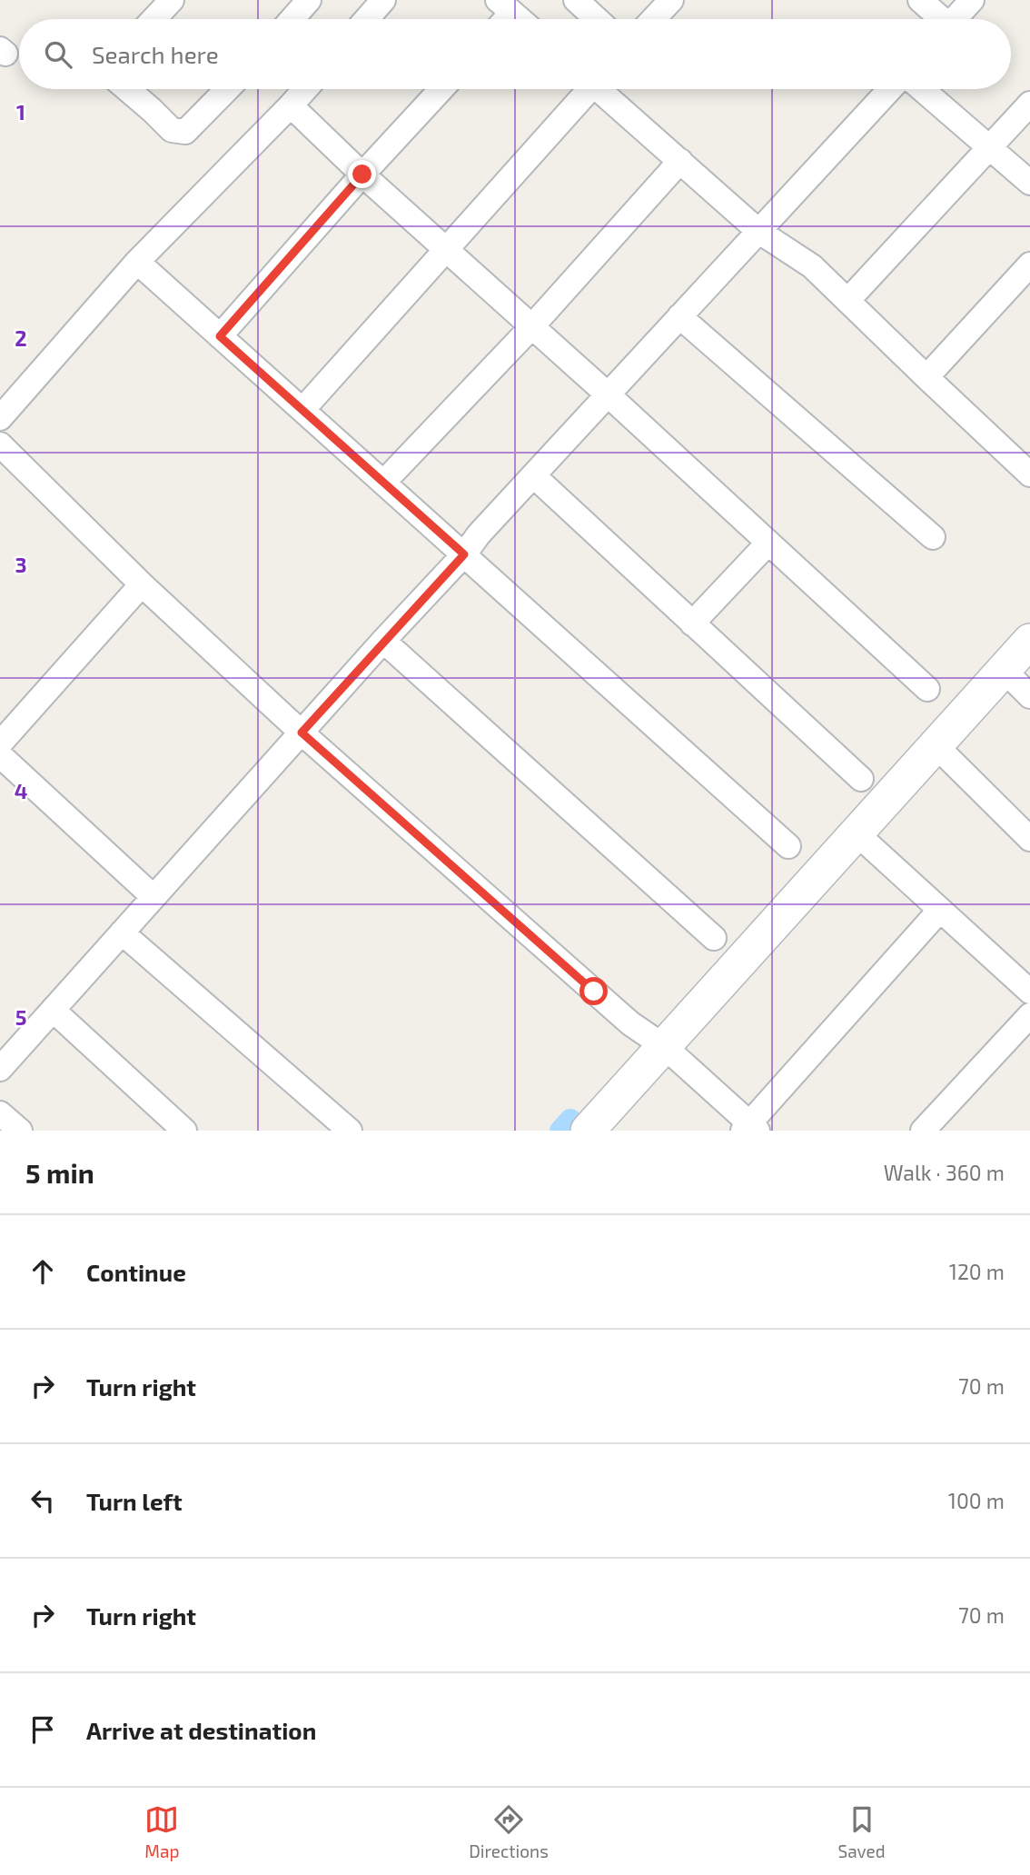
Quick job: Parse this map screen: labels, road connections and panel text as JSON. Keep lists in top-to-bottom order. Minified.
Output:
{"page":{"search":"Search here","heading":["5 min","Walk · 360 m"],"list":[["Continue","120 m"],["Turn right","70 m"],["Turn left","100 m"],["Turn right","70 m"],"Arrive at destination"],"nav":["Map","Directions","Saved"]},"grid":{"rows":["1","2","3","4","5"]}}
